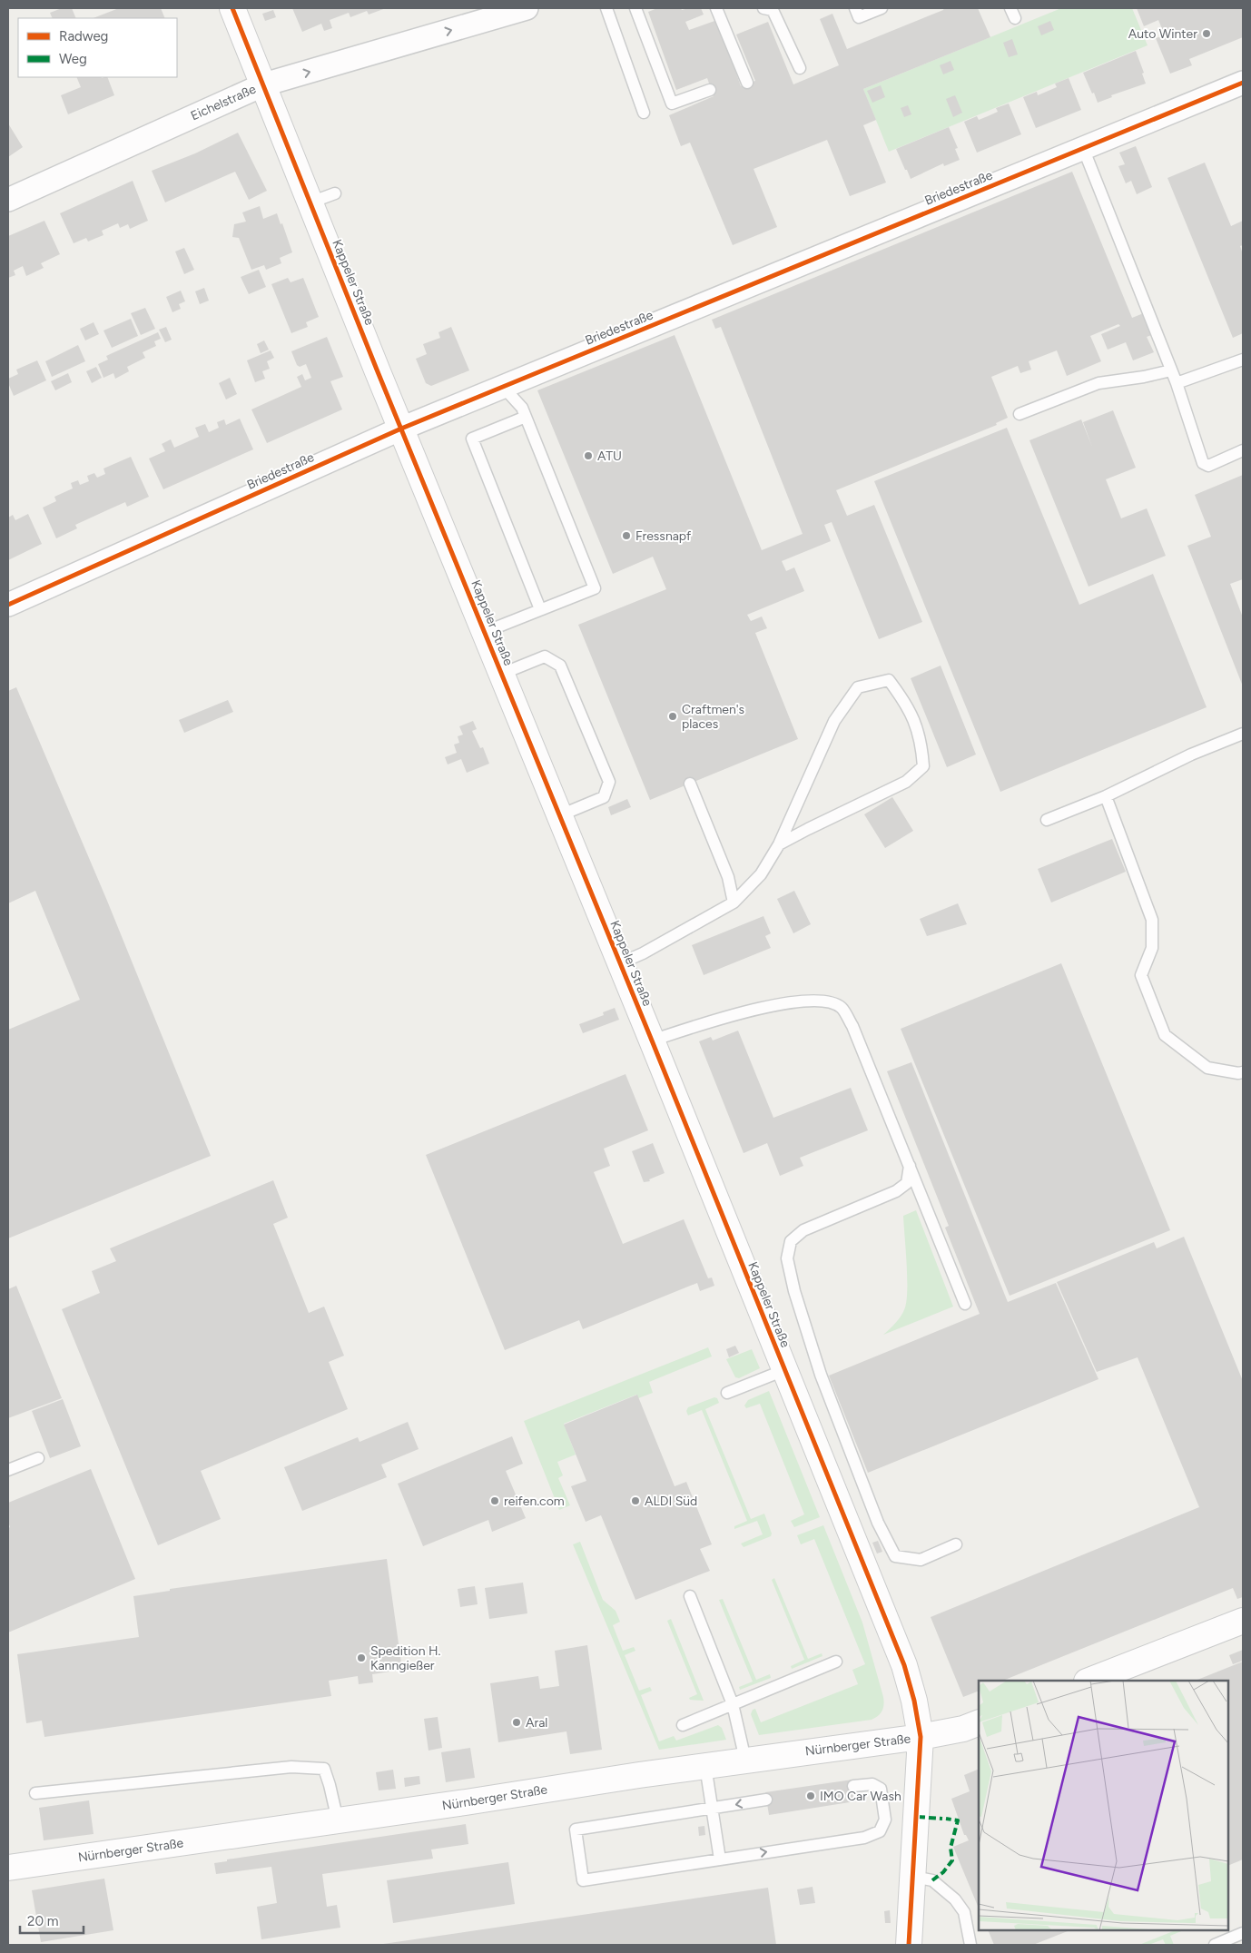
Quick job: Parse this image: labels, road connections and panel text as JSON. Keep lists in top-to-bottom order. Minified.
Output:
{"streets":{"street":["Eichelstraße","Briedestraße","Kappeler Straße","Nürnberger Straße"]},"crossings":[["Eichelstraße","Kappeler Straße"],["Briedestraße","Kappeler Straße"],["Kappeler Straße","Nürnberger Straße"]],"one_way":["Eichelstraße"],"places":["Auto Winter","ATU","Fressnapf","Craftmen's places","reifen.com","ALDI Süd","Spedition H. Kanngießer","Aral","IMO Car Wash"],"legend":["Radweg","Weg"],"scale_bar":"20 m"}
